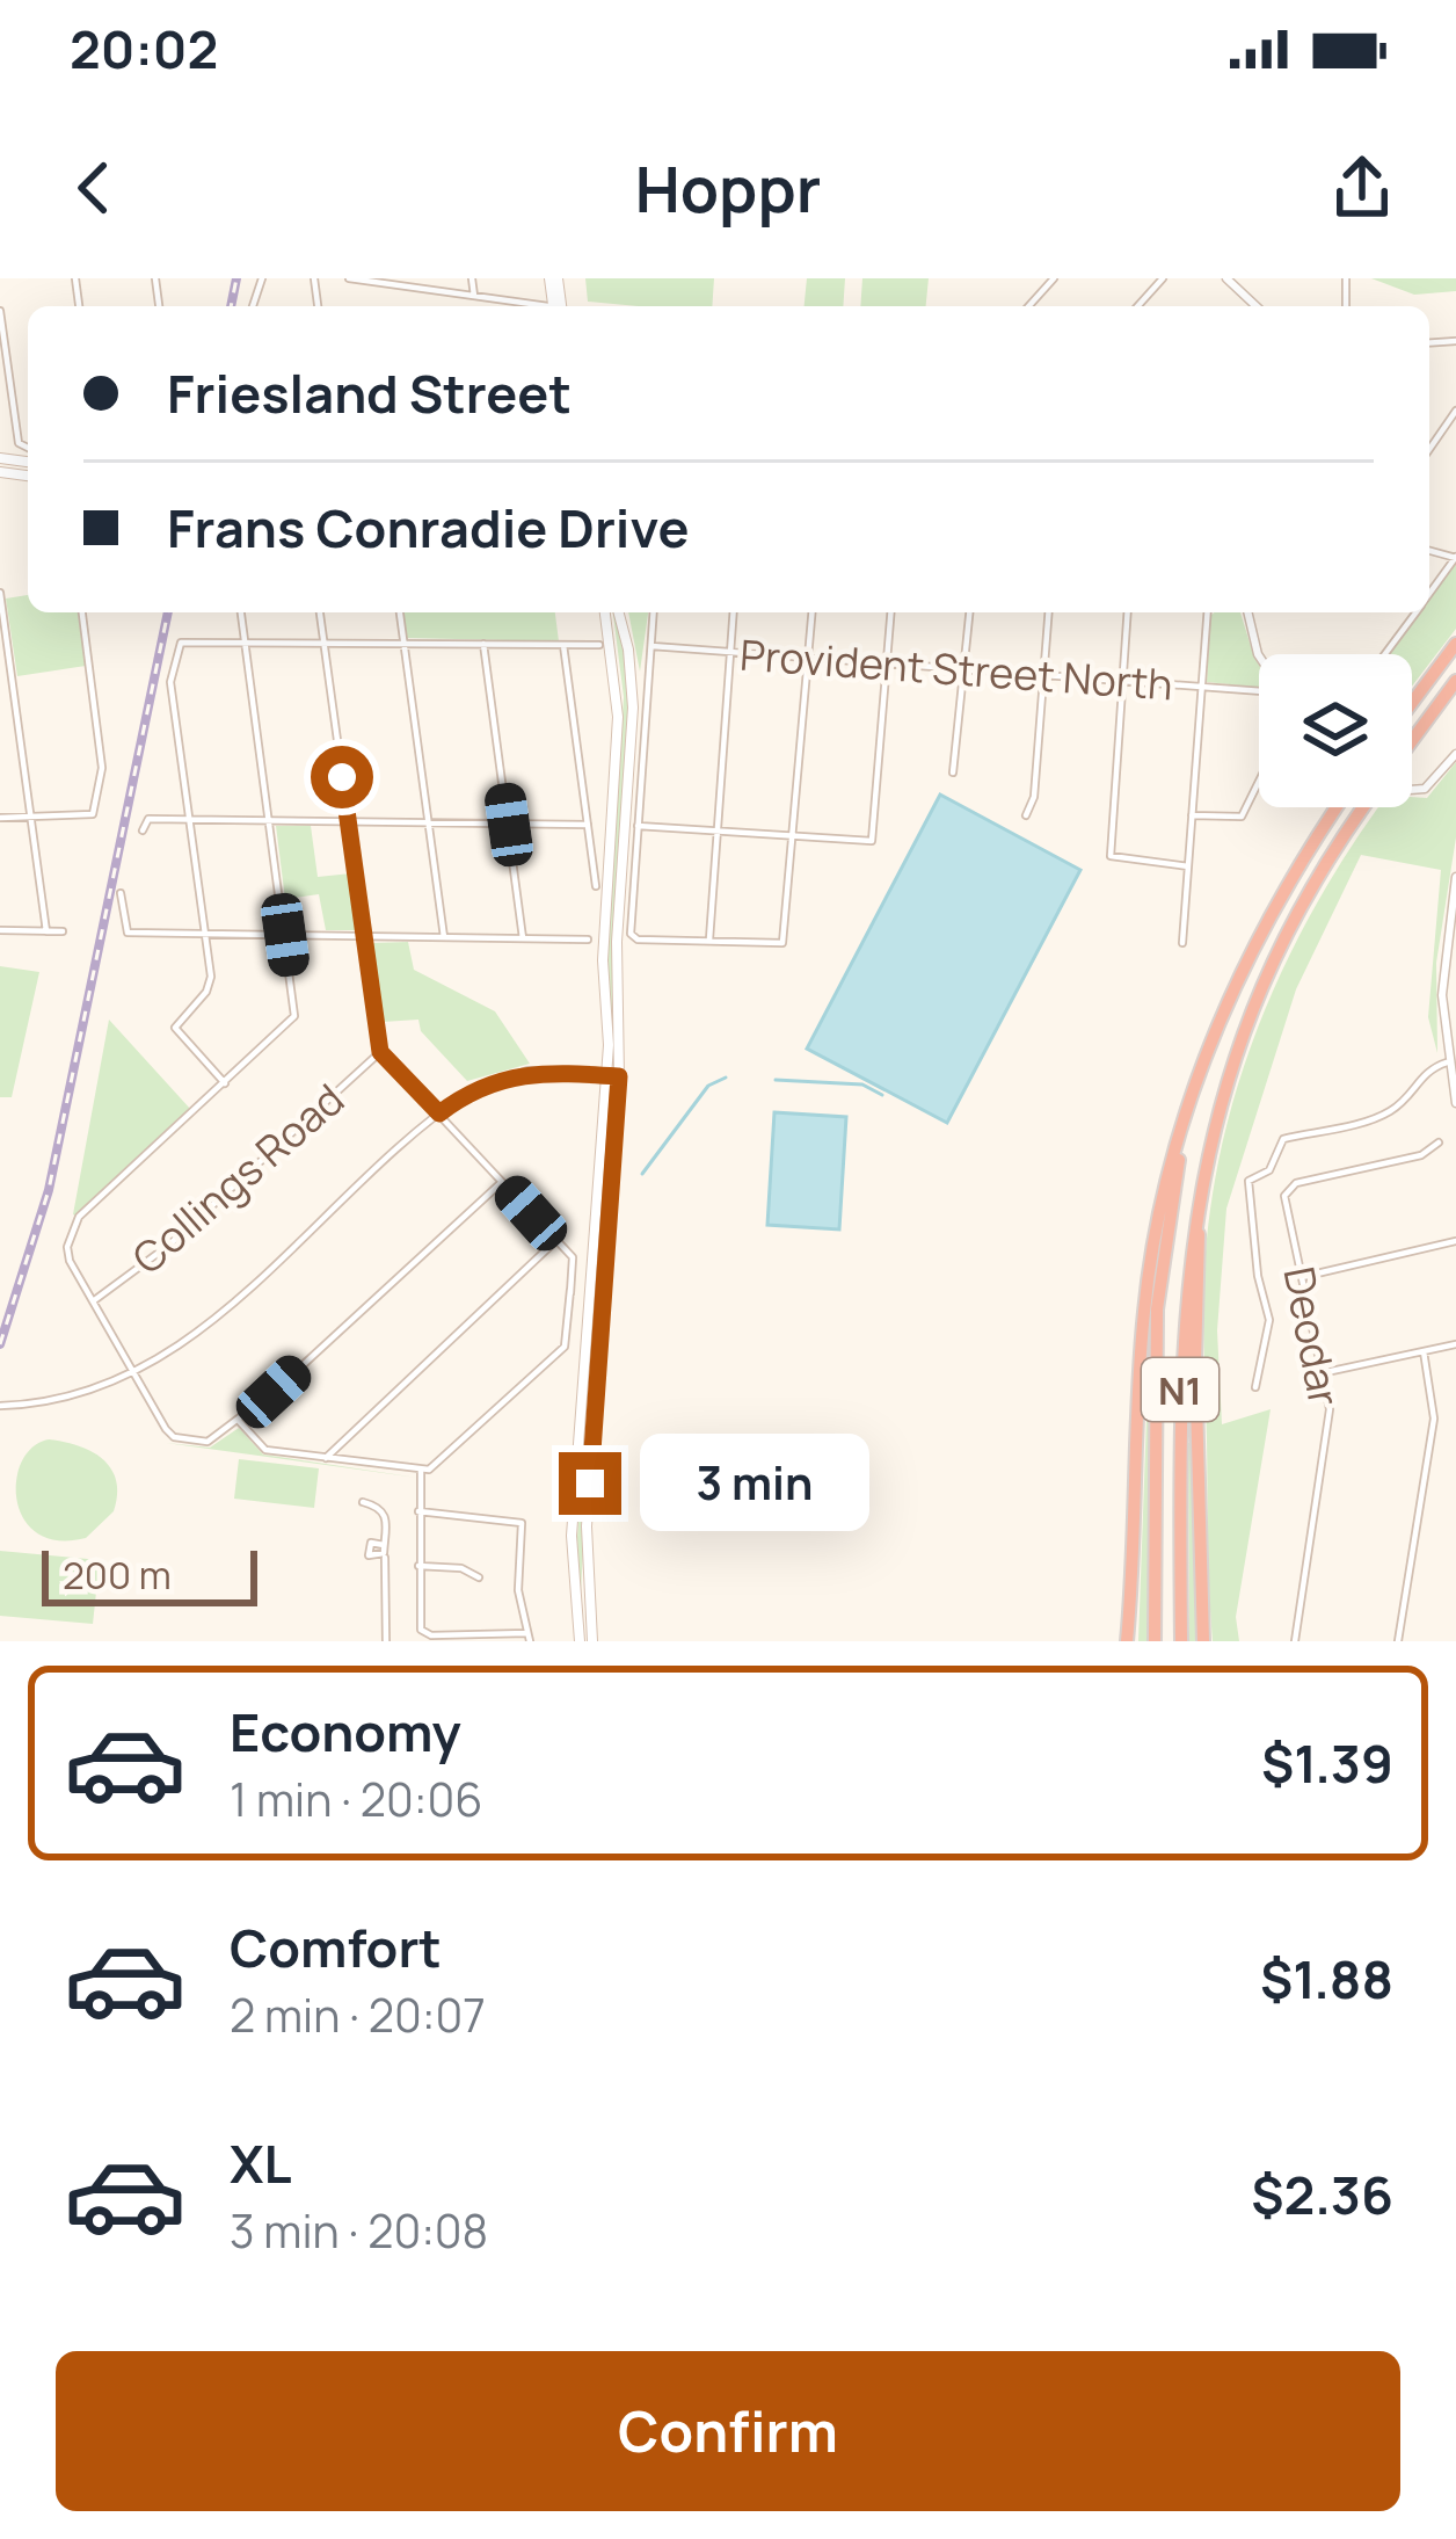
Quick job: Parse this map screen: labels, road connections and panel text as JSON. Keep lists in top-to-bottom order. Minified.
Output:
{"streets":{"highway":["N1"],"street":["Provident Street North","Collings Road","Deodar"]},"scale_bar":"200 m","page":{"status":"20:02","header":"Hoppr","banner":["Friesland Street","Frans Conradie Drive"],"bubble":"3 min","scale":"200 m","list":[{"name":"Economy","note":"1 min · 20:06","value":"$1.39"},{"name":"Comfort","note":"2 min · 20:07","value":"$1.88"},{"name":"XL","note":"3 min · 20:08","value":"$2.36"}],"buttons":"Confirm"}}
